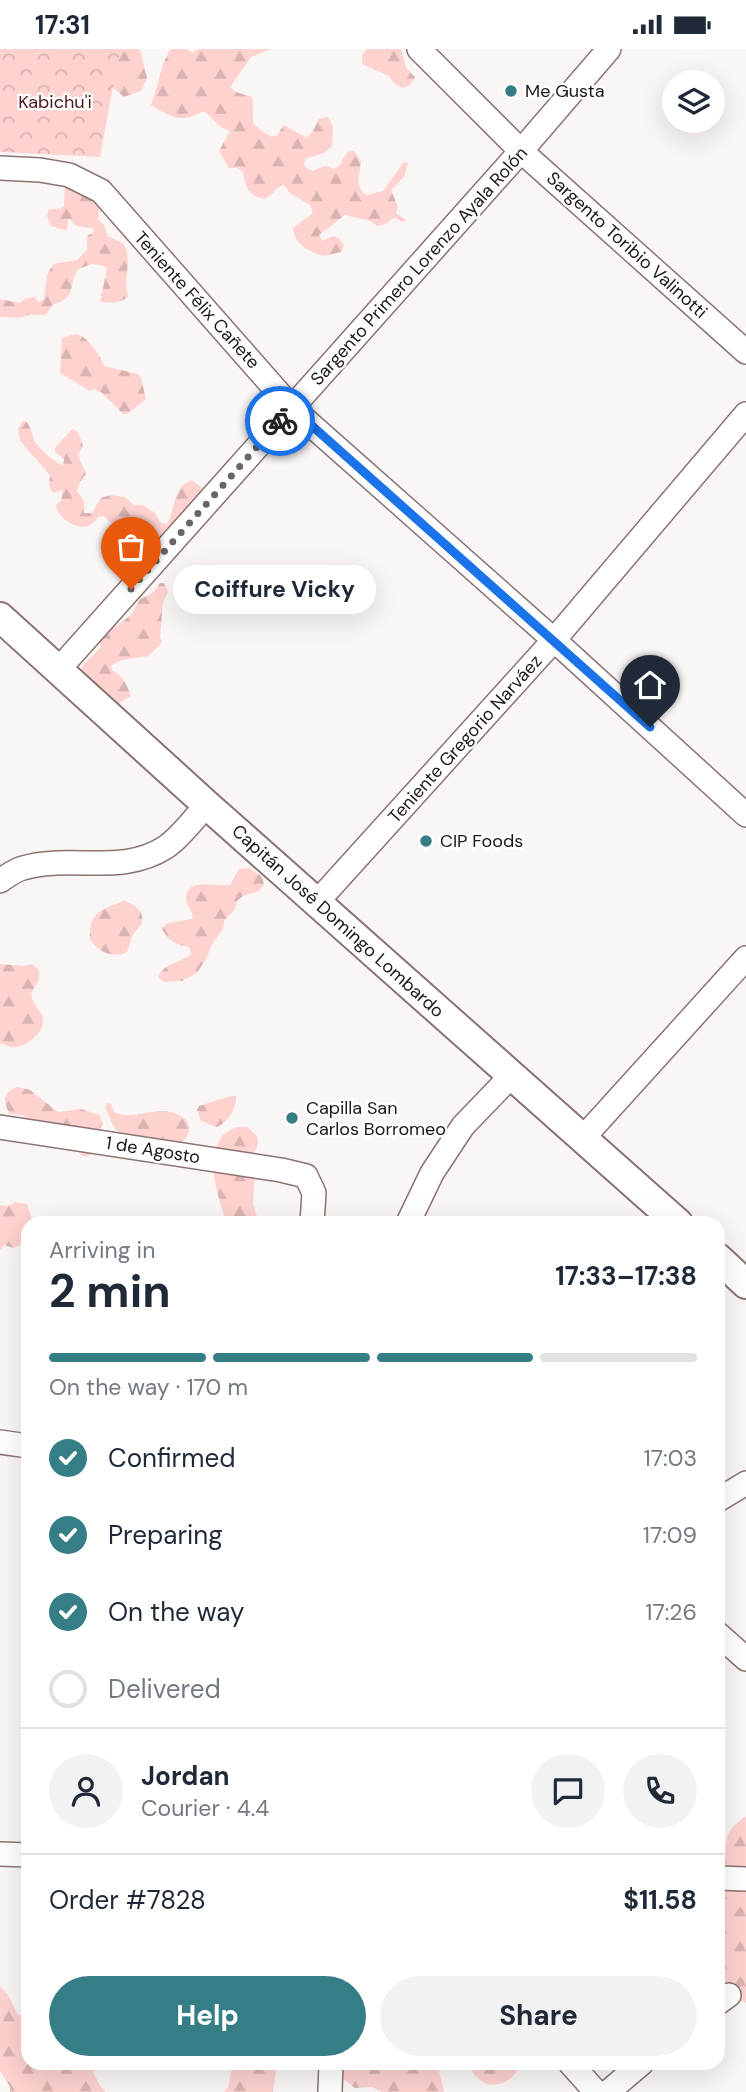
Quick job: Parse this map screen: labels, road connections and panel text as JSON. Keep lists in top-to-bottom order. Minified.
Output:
{"streets":{"street":["Sargento Toribio Valinotti","Sargento Primero Lorenzo Ayala Rolón","Teniente Félix Cañete","Teniente Gregorio Narváez","Capitán José Domingo Lombardo","1 de Agosto"]},"crossings":[["Sargento Toribio Valinotti","Sargento Primero Lorenzo Ayala Rolón"],["Sargento Primero Lorenzo Ayala Rolón","Teniente Félix Cañete"],["Sargento Primero Lorenzo Ayala Rolón","Capitán José Domingo Lombardo"],["Teniente Félix Cañete","Teniente Gregorio Narváez"],["Teniente Gregorio Narváez","Capitán José Domingo Lombardo"]],"parks":["Kabichu'i"],"places":["Me Gusta","Coiffure Vicky","CIP Foods","Capilla San Carlos Borromeo"],"page":{"status":"17:31","bubble":"Coiffure Vicky","heading":["2 min","Arriving in","17:33–17:38"],"panel":["Jordan","Courier · 4.4","Order #7828","$11.58"],"bar":"On the way · 170 m","list":[["Confirmed","17:03"],["Preparing","17:09"],["On the way","17:26"],"Delivered"],"buttons":["Help","Share"]}}
